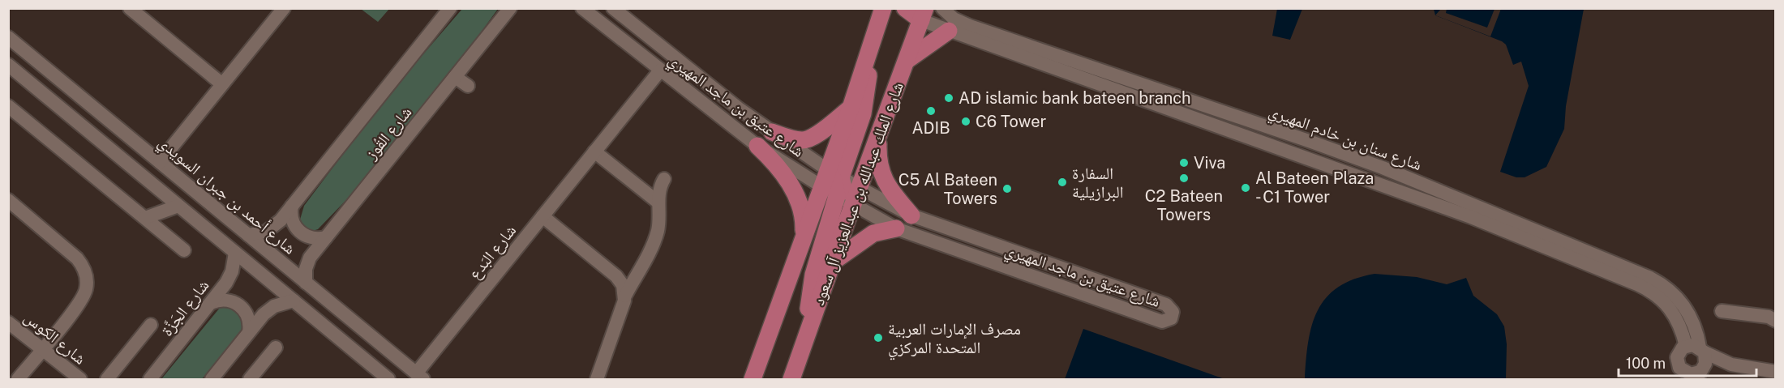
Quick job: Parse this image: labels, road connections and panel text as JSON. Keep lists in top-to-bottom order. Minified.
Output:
{"streets":{"main road":["شارع الملك عبدالله بن عبدالعزيز آل سعود"],"street":["شارع عتيق بن ماجد المهيري","شارع القُوز","شارع سنان بن خادم المهيري","شارع أحمد بن جبران السويدي","شارع البَدع","شارع الجَزَّة","شارع الكوس"]},"crossings":[["شارع عتيق بن ماجد المهيري","شارع الملك عبدالله بن عبدالعزيز آل سعود"],["شارع عتيق بن ماجد المهيري","شارع البَدع"],["شارع القُوز","شارع أحمد بن جبران السويدي"],["شارع سنان بن خادم المهيري","شارع الملك عبدالله بن عبدالعزيز آل سعود"],["شارع أحمد بن جبران السويدي","شارع البَدع"]],"places":["AD islamic bank bateen branch","ADIB","C6 Tower","Viva","C2 Bateen Towers","السفارة البرازيلية","Al Bateen Plaza - C1 Tower","C5 Al Bateen Towers","مصرف الإمارات العربية المتحدة المركزي"],"scale_bar":"100 m"}
